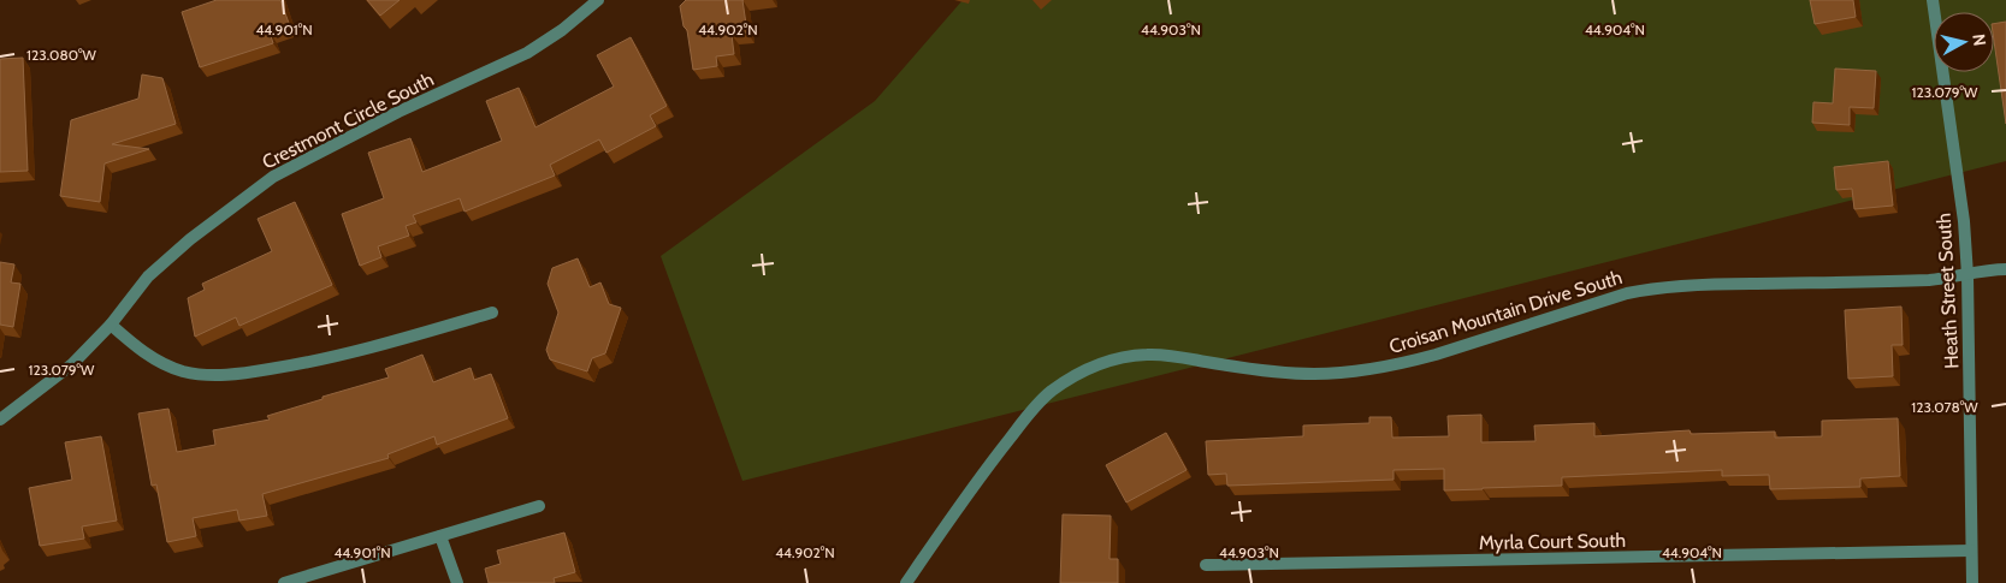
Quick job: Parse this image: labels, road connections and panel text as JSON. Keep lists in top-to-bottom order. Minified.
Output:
{"streets":{"street":["Crestmont Circle South","Heath Street South","Croisan Mountain Drive South","Myrla Court South"]},"crossings":[["Heath Street South","Croisan Mountain Drive South"],["Heath Street South","Myrla Court South"]],"north":"right","coordinates":["44.901°N","44.902°N","44.903°N","44.904°N","123.080°W","123.079°W","123.078°W"]}
